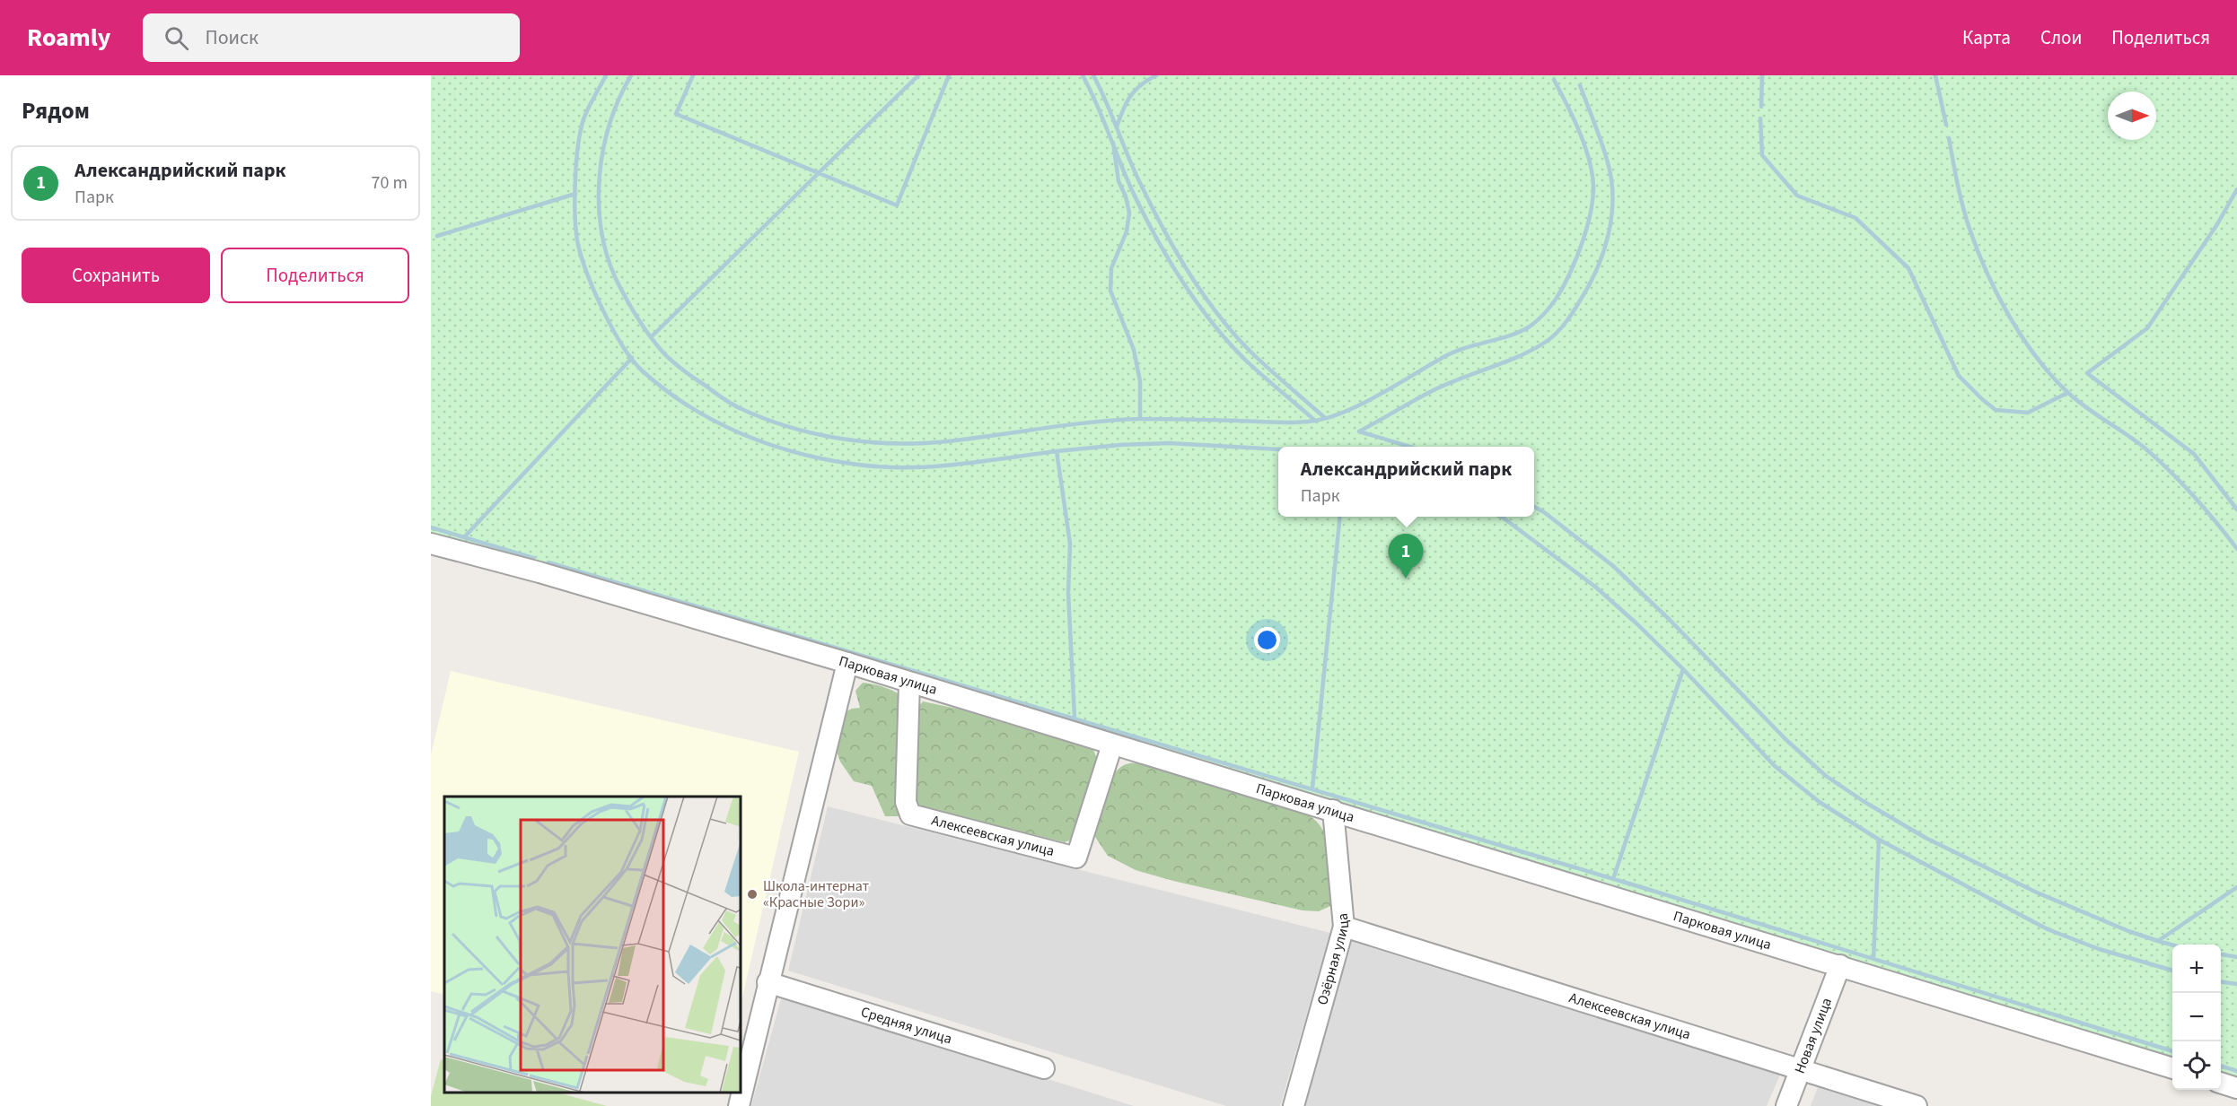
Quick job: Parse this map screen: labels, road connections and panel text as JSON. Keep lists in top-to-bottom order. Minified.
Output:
{"streets":{"street":["Парковая улица","Алексеевская улица","Озёрная улица","Средняя улица","Новая улица"]},"crossings":[["Парковая улица","Алексеевская улица"],["Парковая улица","Озёрная улица"],["Парковая улица","Новая улица"],["Алексеевская улица","Озёрная улица"],["Алексеевская улица","Новая улица"]],"places":["Школа-интернат «Красные Зори»"],"north":"right","page":{"header":"Roamly","search":"Поиск","nav":["Карта","Слои","Поделиться"],"heading":"Рядом","list":[{"mark":"1","name":"Александрийский парк","note":"Парк","value":"70 m"}],"buttons":["Сохранить","Поделиться"],"popup":["Александрийский парк","Парк"],"pins":"1","map_buttons":["+","−"]}}
